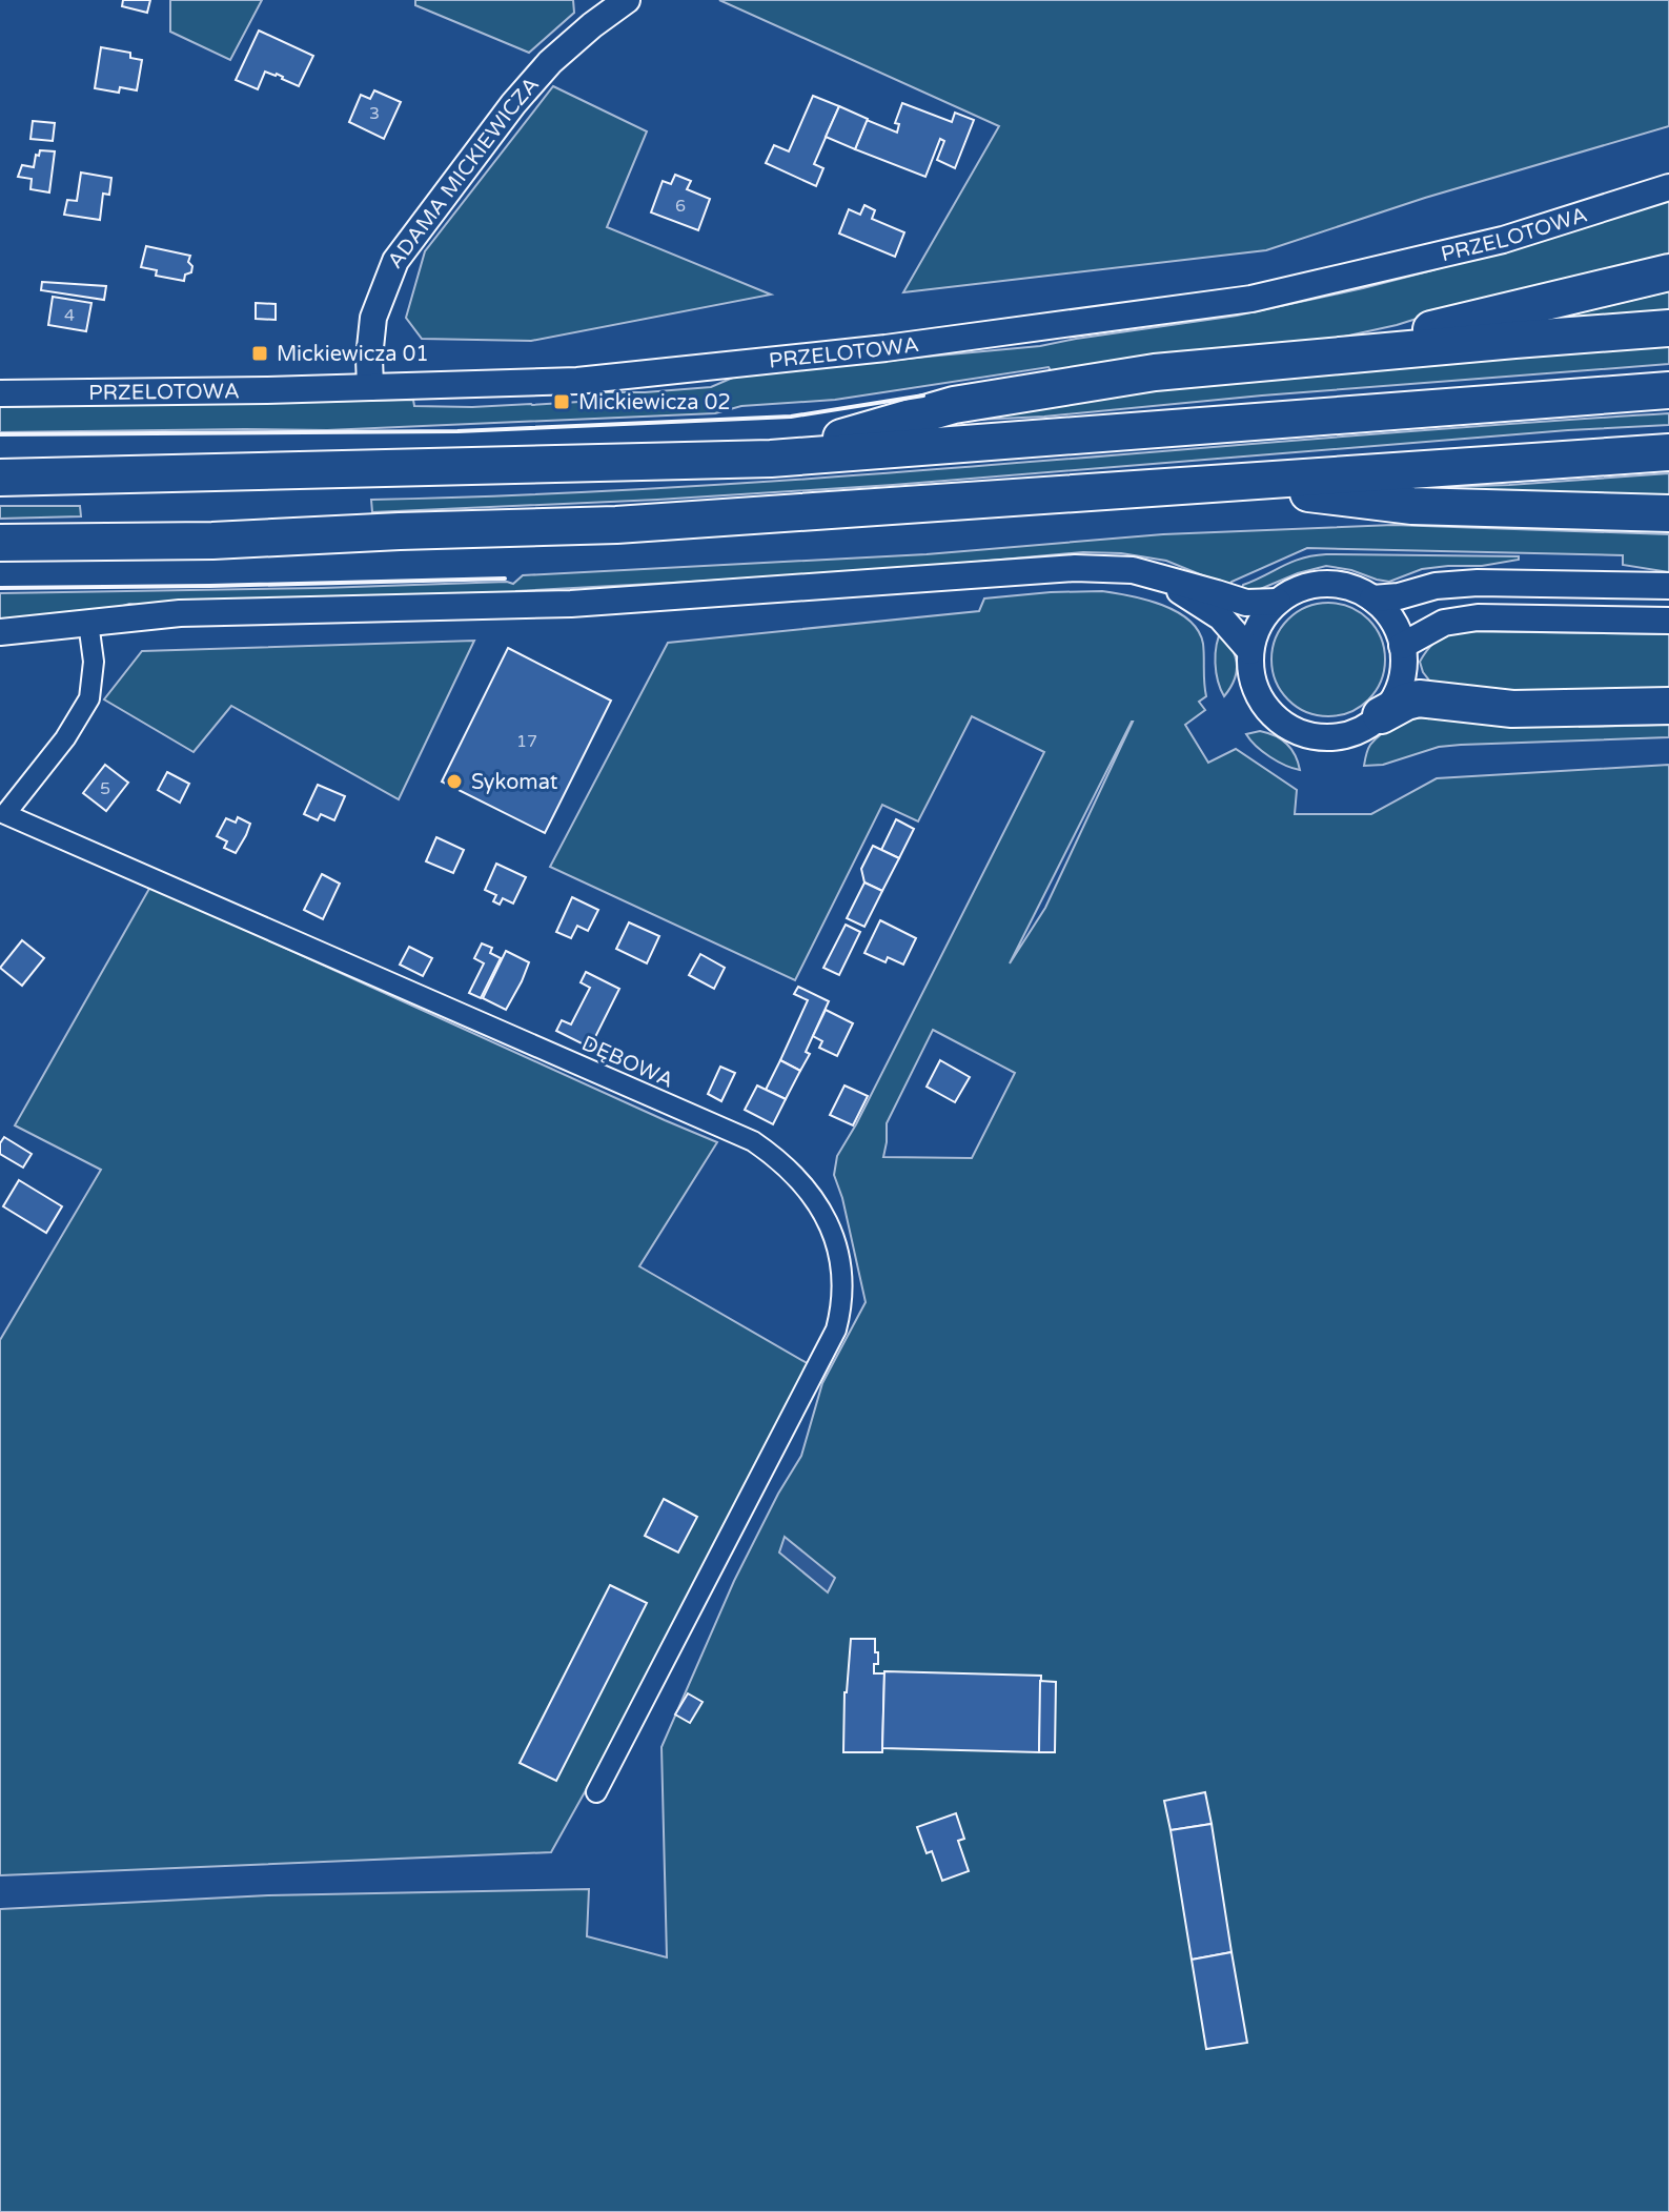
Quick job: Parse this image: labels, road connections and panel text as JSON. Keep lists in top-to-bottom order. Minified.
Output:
{"streets":{"street":["ADAMA MICKIEWICZA","PRZELOTOWA","DĘBOWA"]},"crossings":[["ADAMA MICKIEWICZA","PRZELOTOWA"]],"places":{"transit":["Mickiewicza 01","Mickiewicza 02"],"other":["Sykomat"]},"house_numbers":["3","6","4","17","5"]}
